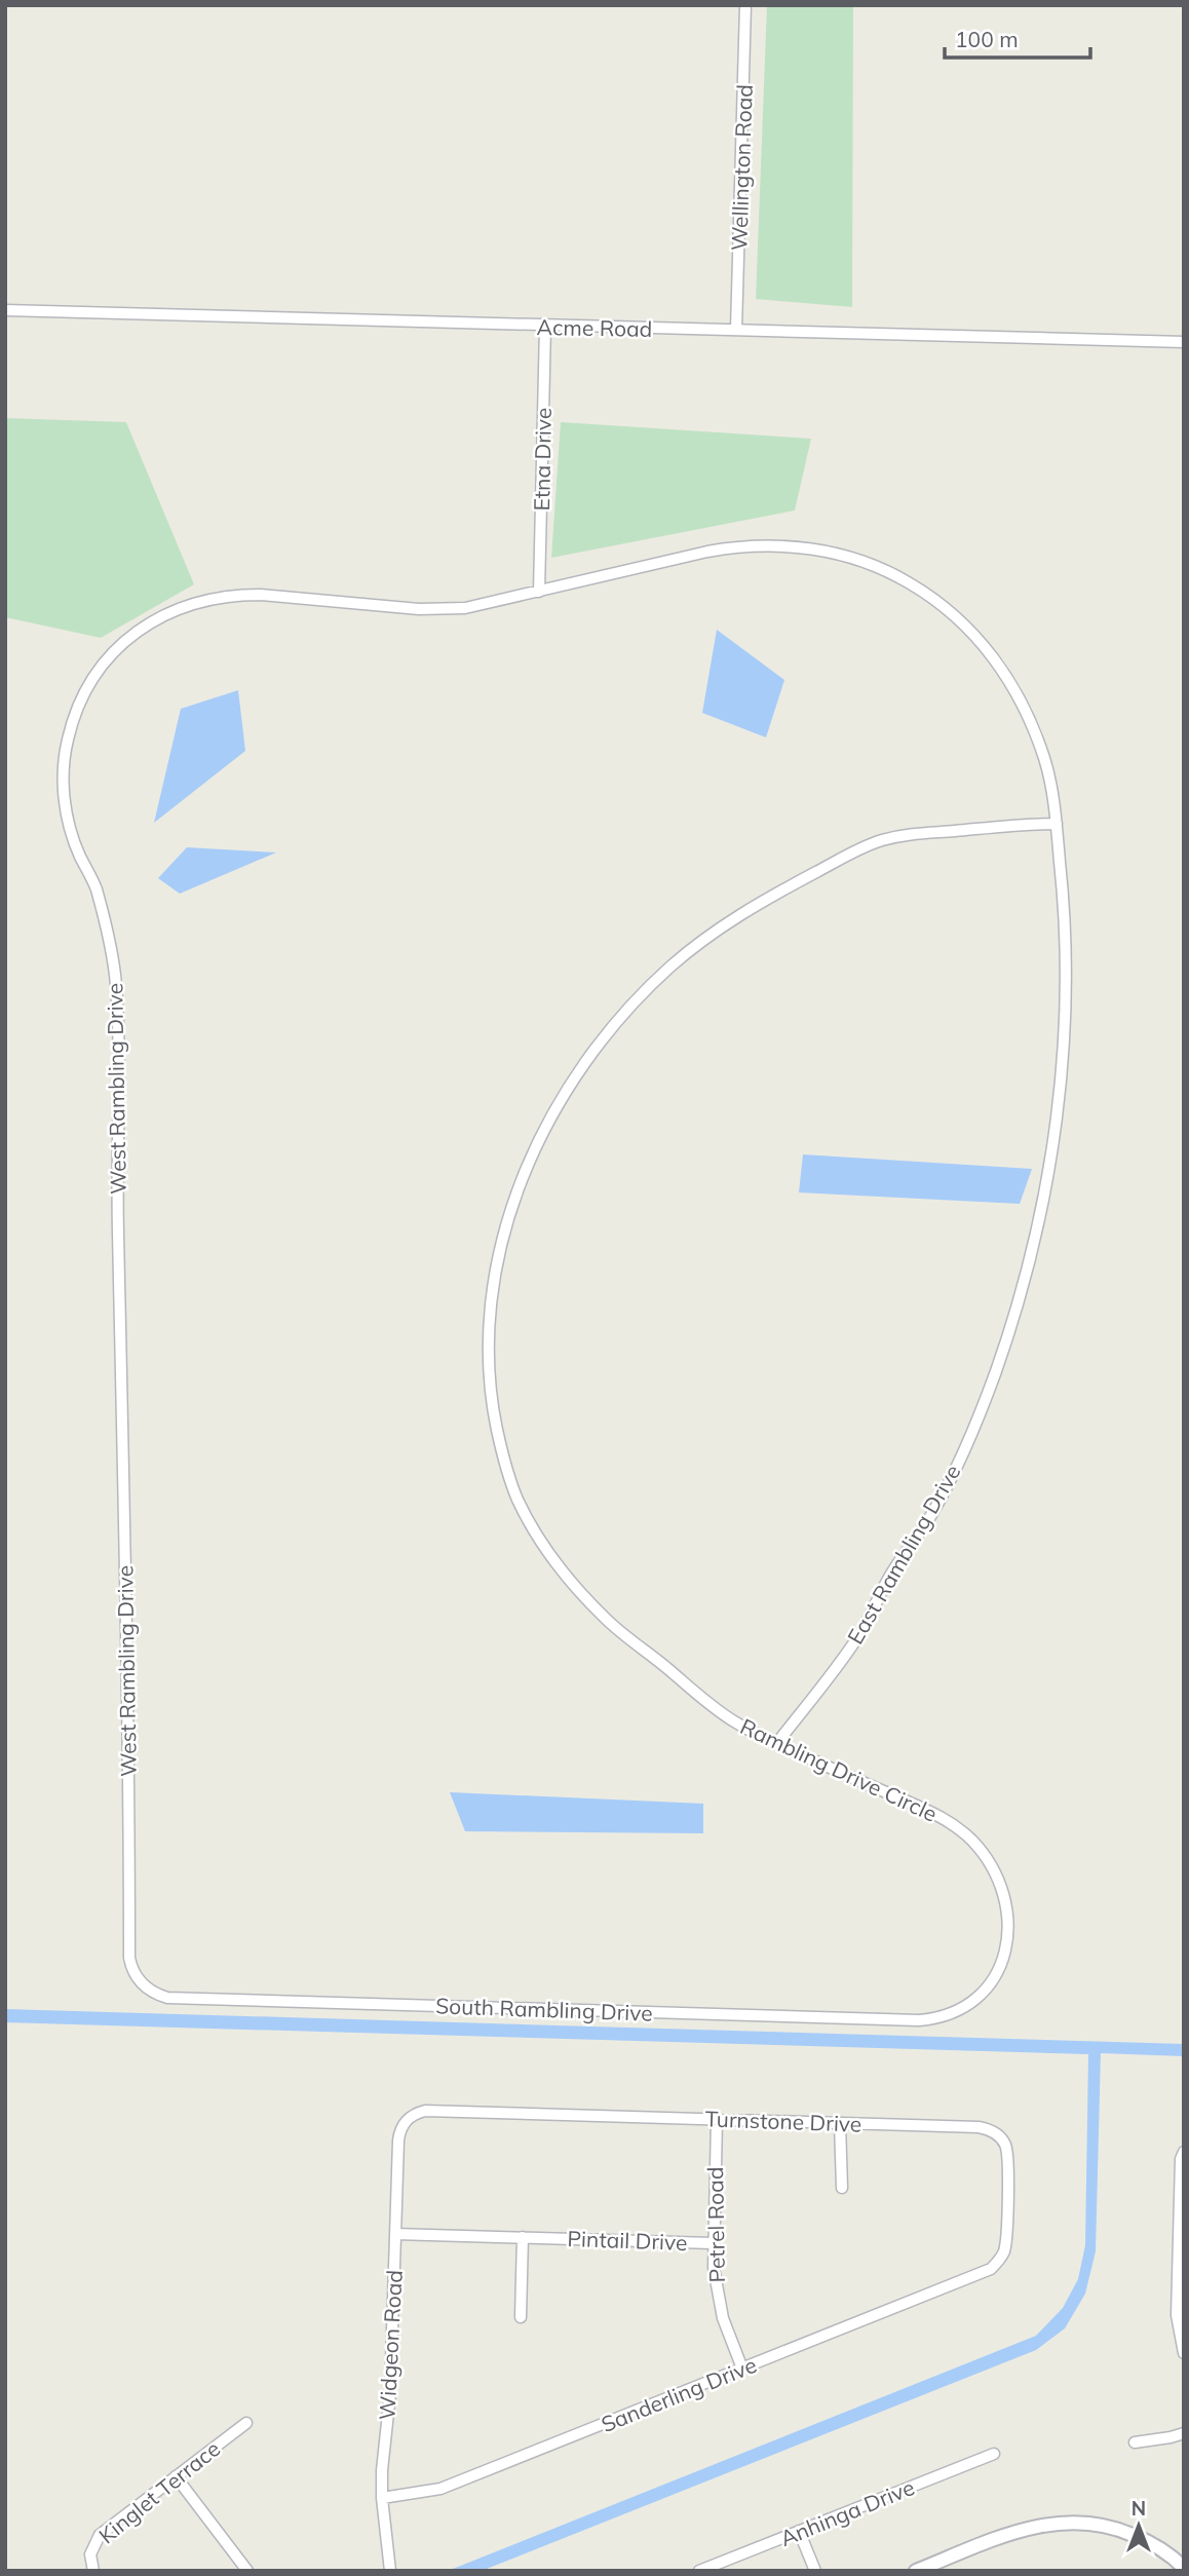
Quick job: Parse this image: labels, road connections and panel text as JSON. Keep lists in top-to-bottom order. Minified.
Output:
{"streets":{"street":["Wellington Road","Acme Road","Etna Drive","West Rambling Drive","East Rambling Drive","Rambling Drive Circle","South Rambling Drive","Turnstone Drive","Petrel Road","Pintail Drive","Widgeon Road","Sanderling Drive","Kinglet Terrace","Anhinga Drive"]},"crossings":[["Wellington Road","Acme Road"],["Acme Road","Etna Drive"],["Etna Drive","West Rambling Drive"],["Etna Drive","East Rambling Drive"],["West Rambling Drive","East Rambling Drive"],["West Rambling Drive","South Rambling Drive"],["East Rambling Drive","Rambling Drive Circle"],["Rambling Drive Circle","South Rambling Drive"],["Turnstone Drive","Petrel Road"],["Turnstone Drive","Widgeon Road"],["Turnstone Drive","Sanderling Drive"],["Petrel Road","Pintail Drive"],["Petrel Road","Sanderling Drive"],["Widgeon Road","Sanderling Drive"]],"scale_bar":"100 m","north":"top"}
